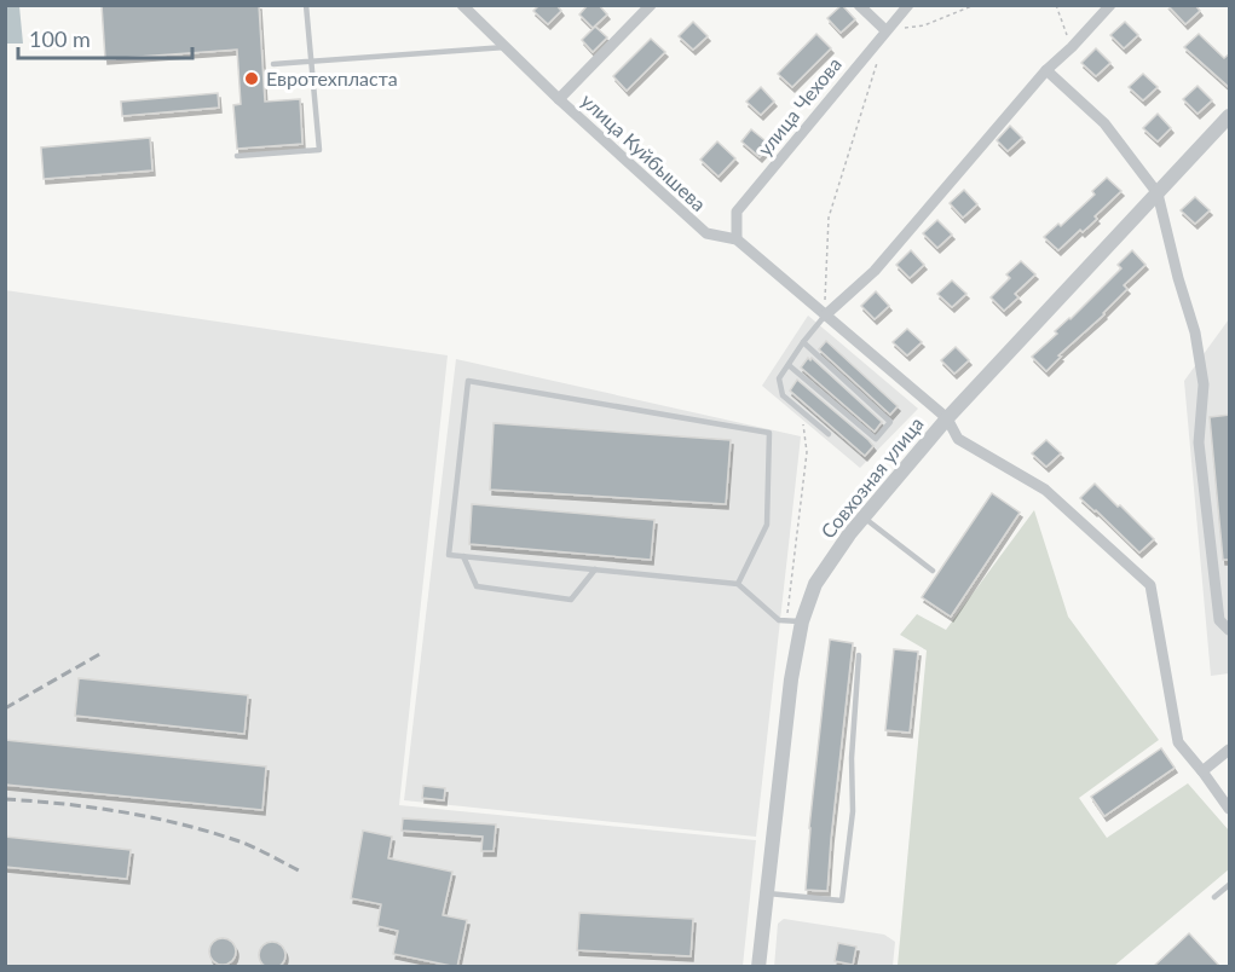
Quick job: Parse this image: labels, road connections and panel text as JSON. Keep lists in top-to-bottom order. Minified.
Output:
{"streets":{"street":["улица Чехова","улица Куйбышева","Совхозная улица"]},"crossings":[["улица Чехова","улица Куйбышева"],["улица Куйбышева","Совхозная улица"]],"places":["Евротехпласта"],"scale_bar":"100 m"}
